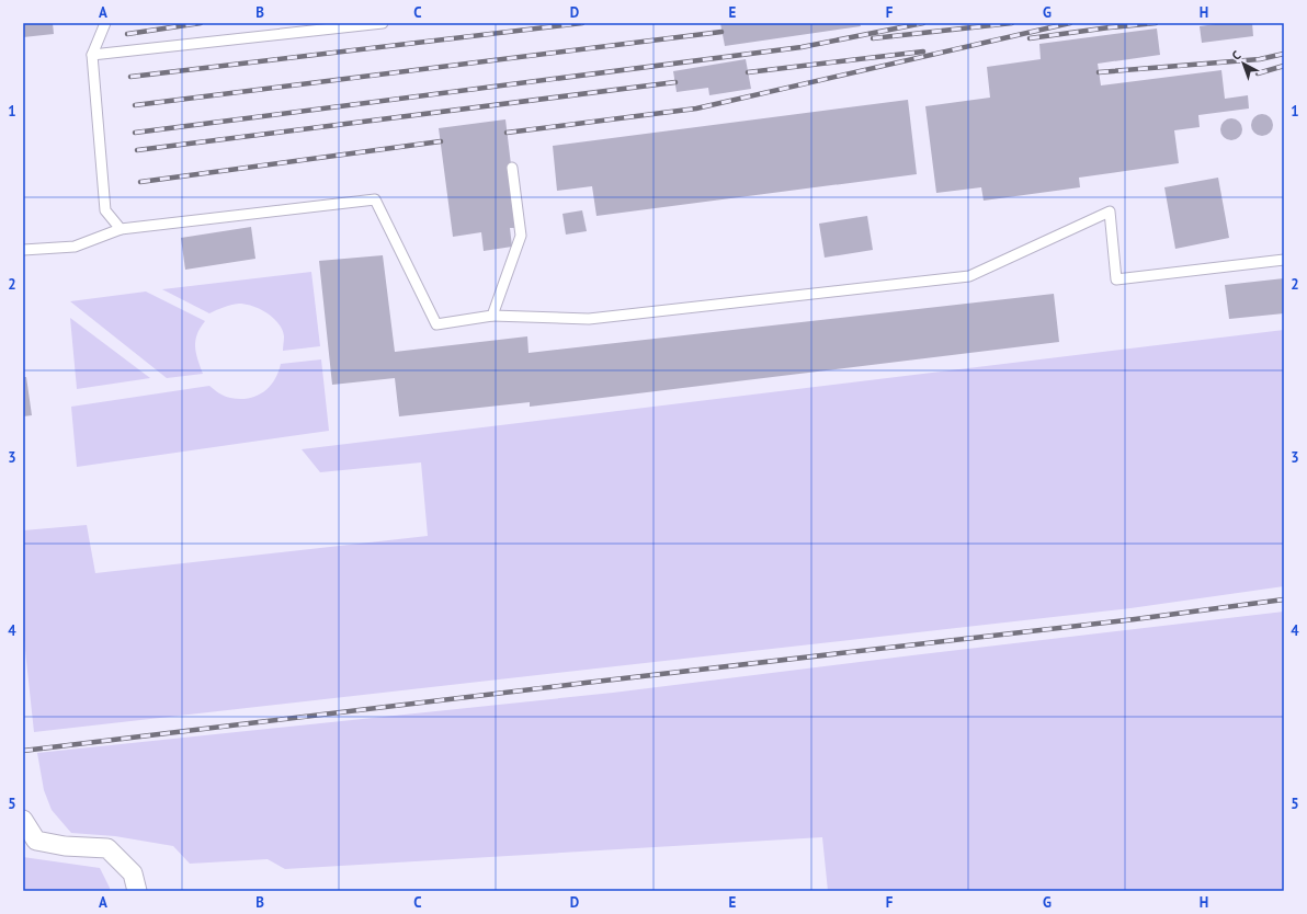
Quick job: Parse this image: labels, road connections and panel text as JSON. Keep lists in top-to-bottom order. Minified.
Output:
{"north":"top left","grid":{"columns":["A","B","C","D","E","F","G","H"],"rows":["1","2","3","4","5"]}}
